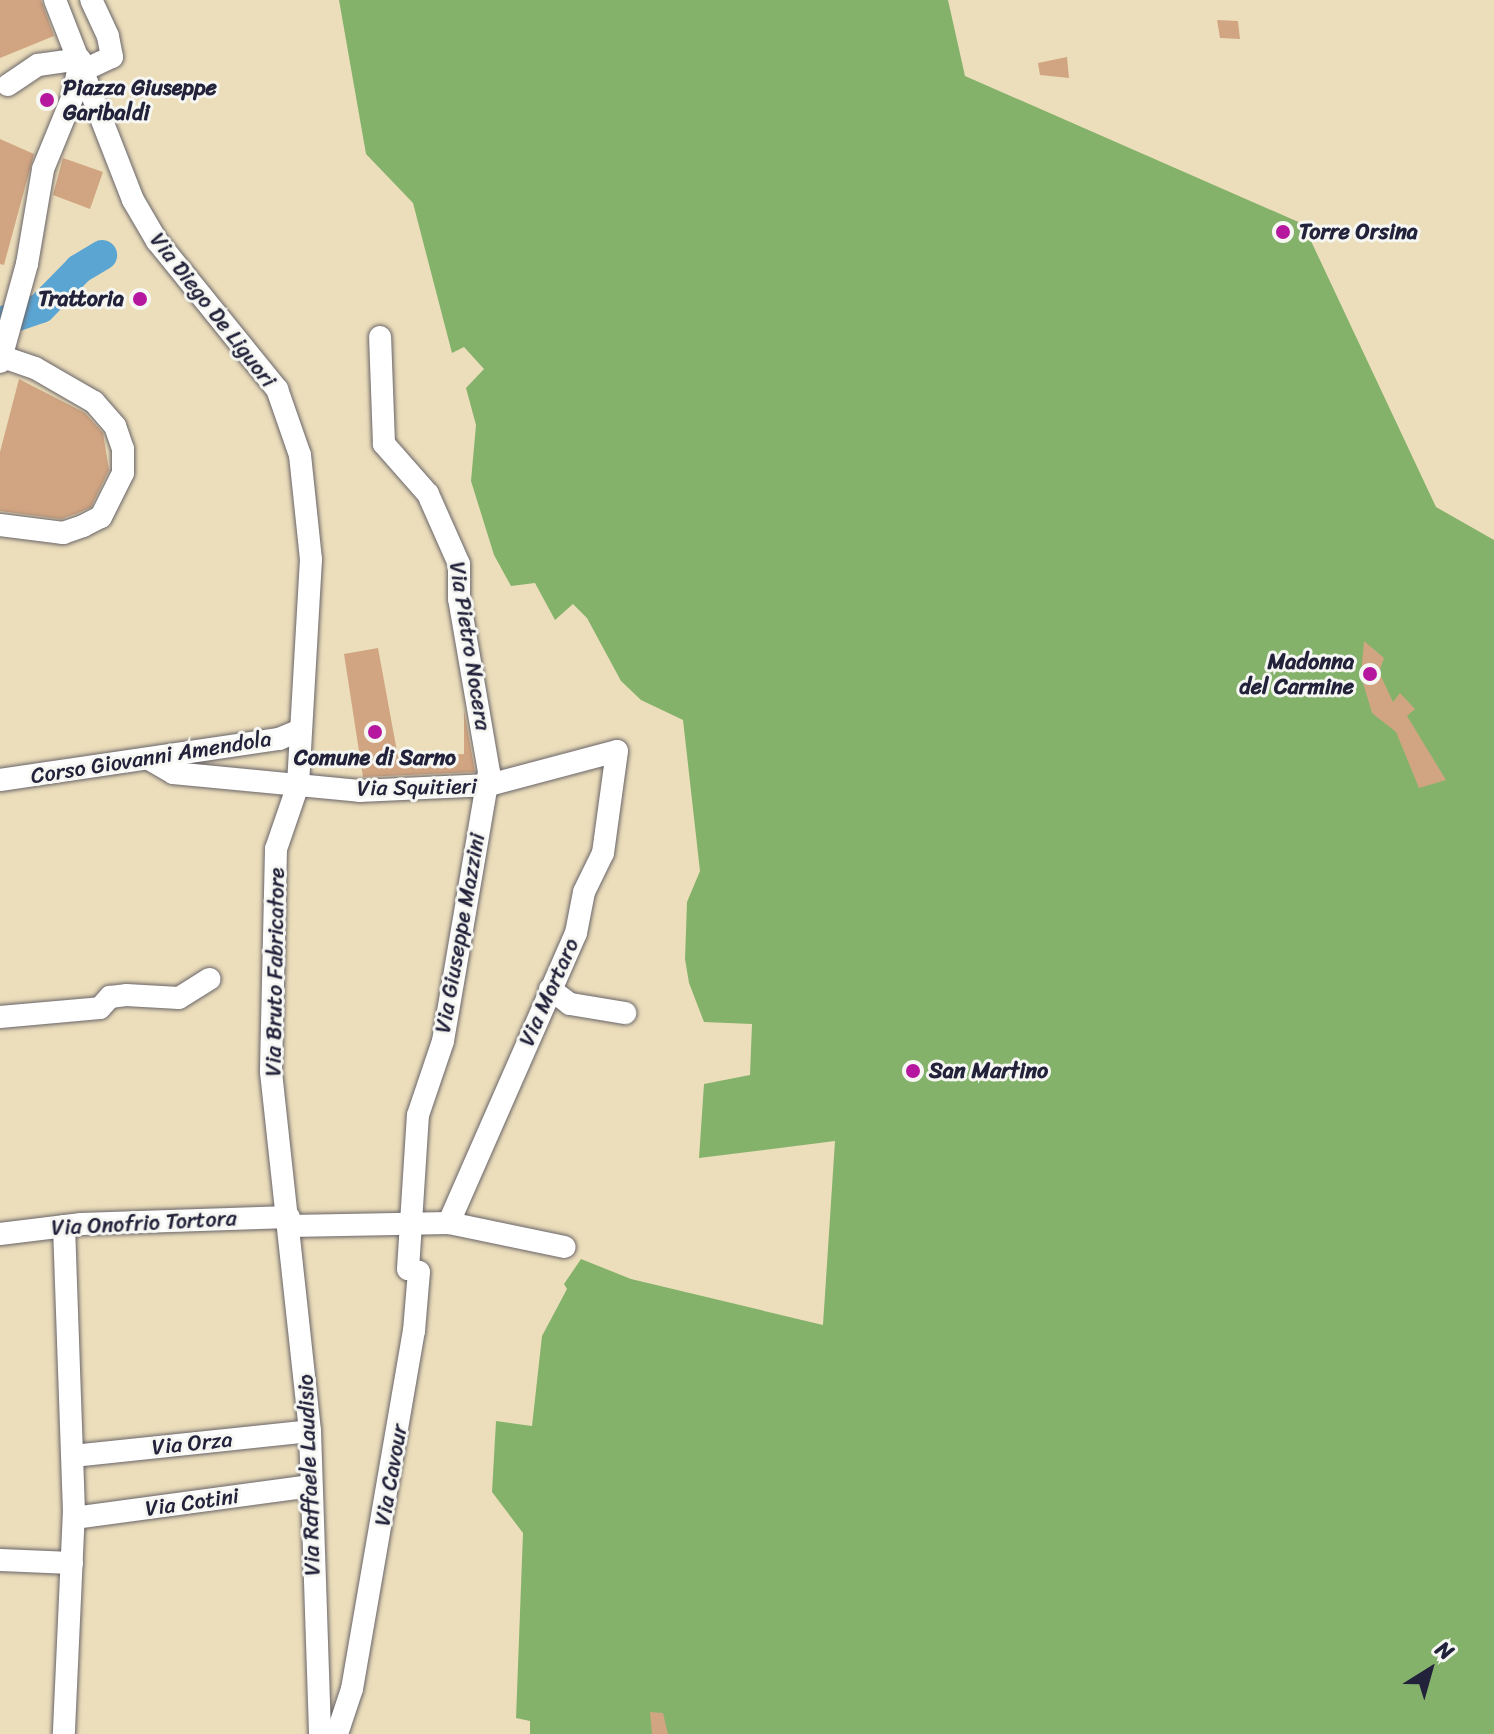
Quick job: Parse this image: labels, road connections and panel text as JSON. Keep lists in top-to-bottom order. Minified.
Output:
{"streets":{"street":["Via Diego De Liguori","Via Pietro Nocera","Corso Giovanni Amendola","Via Squitieri","Via Giuseppe Mazzini","Via Bruto Fabricatore","Via Mortaro","Via Onofrio Tortora","Via Orza","Via Raffaele Laudisio","Via Cavour","Via Cotini"]},"crossings":[["Via Diego De Liguori","Corso Giovanni Amendola"],["Via Diego De Liguori","Via Bruto Fabricatore"],["Via Pietro Nocera","Via Squitieri"],["Via Pietro Nocera","Via Giuseppe Mazzini"],["Corso Giovanni Amendola","Via Squitieri"],["Corso Giovanni Amendola","Via Bruto Fabricatore"],["Via Squitieri","Via Giuseppe Mazzini"],["Via Squitieri","Via Bruto Fabricatore"],["Via Squitieri","Via Mortaro"],["Via Giuseppe Mazzini","Via Onofrio Tortora"],["Via Giuseppe Mazzini","Via Cavour"],["Via Bruto Fabricatore","Via Onofrio Tortora"],["Via Bruto Fabricatore","Via Raffaele Laudisio"],["Via Mortaro","Via Onofrio Tortora"],["Via Onofrio Tortora","Via Raffaele Laudisio"],["Via Onofrio Tortora","Via Cavour"],["Via Orza","Via Raffaele Laudisio"],["Via Raffaele Laudisio","Via Cotini"]],"places":["Piazza Giuseppe Garibaldi","Torre Orsina","Trattoria","Madonna del Carmine","Comune di Sarno","San Martino"],"north":"top right"}
